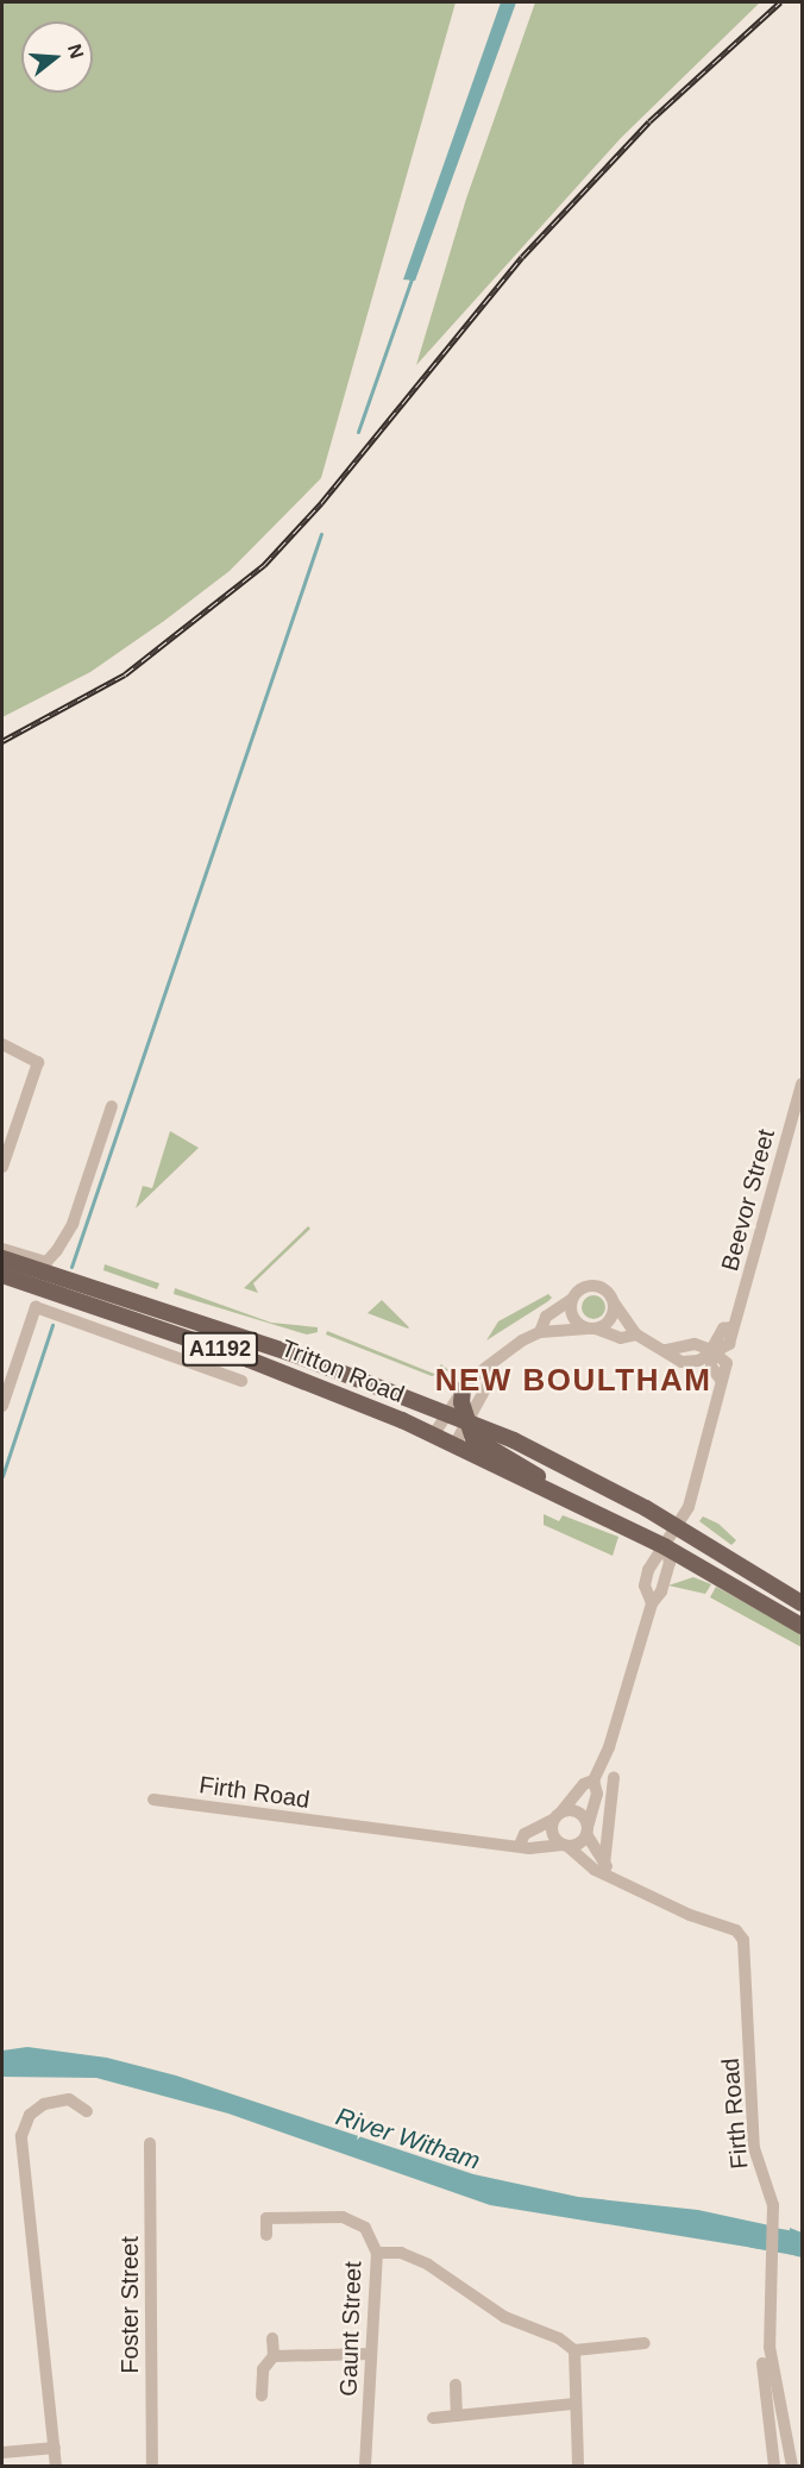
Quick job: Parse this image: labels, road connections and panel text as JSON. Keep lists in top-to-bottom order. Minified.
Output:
{"streets":{"main road":["A1192","Tritton Road"],"street":["Beevor Street","Firth Road","Foster Street","Gaunt Street"]},"districts":["NEW BOULTHAM"],"water":["River Witham"],"north":"right"}
